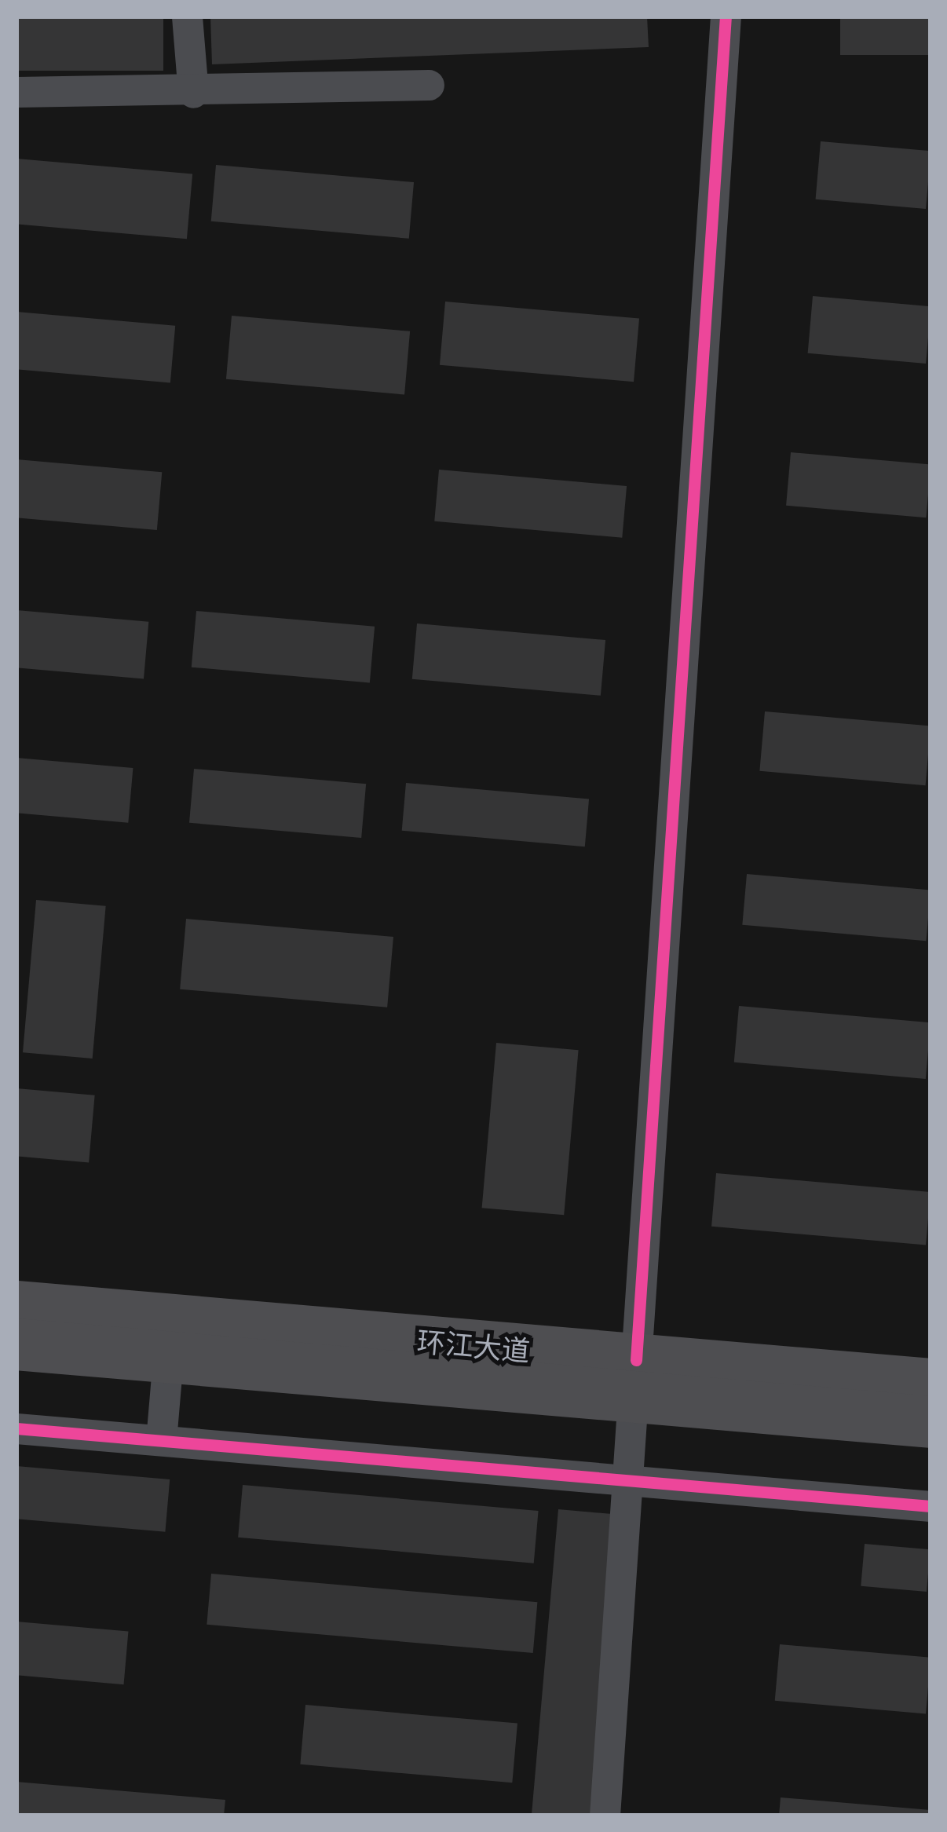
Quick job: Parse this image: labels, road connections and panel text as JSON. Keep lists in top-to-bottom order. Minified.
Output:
{"streets":{"highway":["环江大道"]}}
